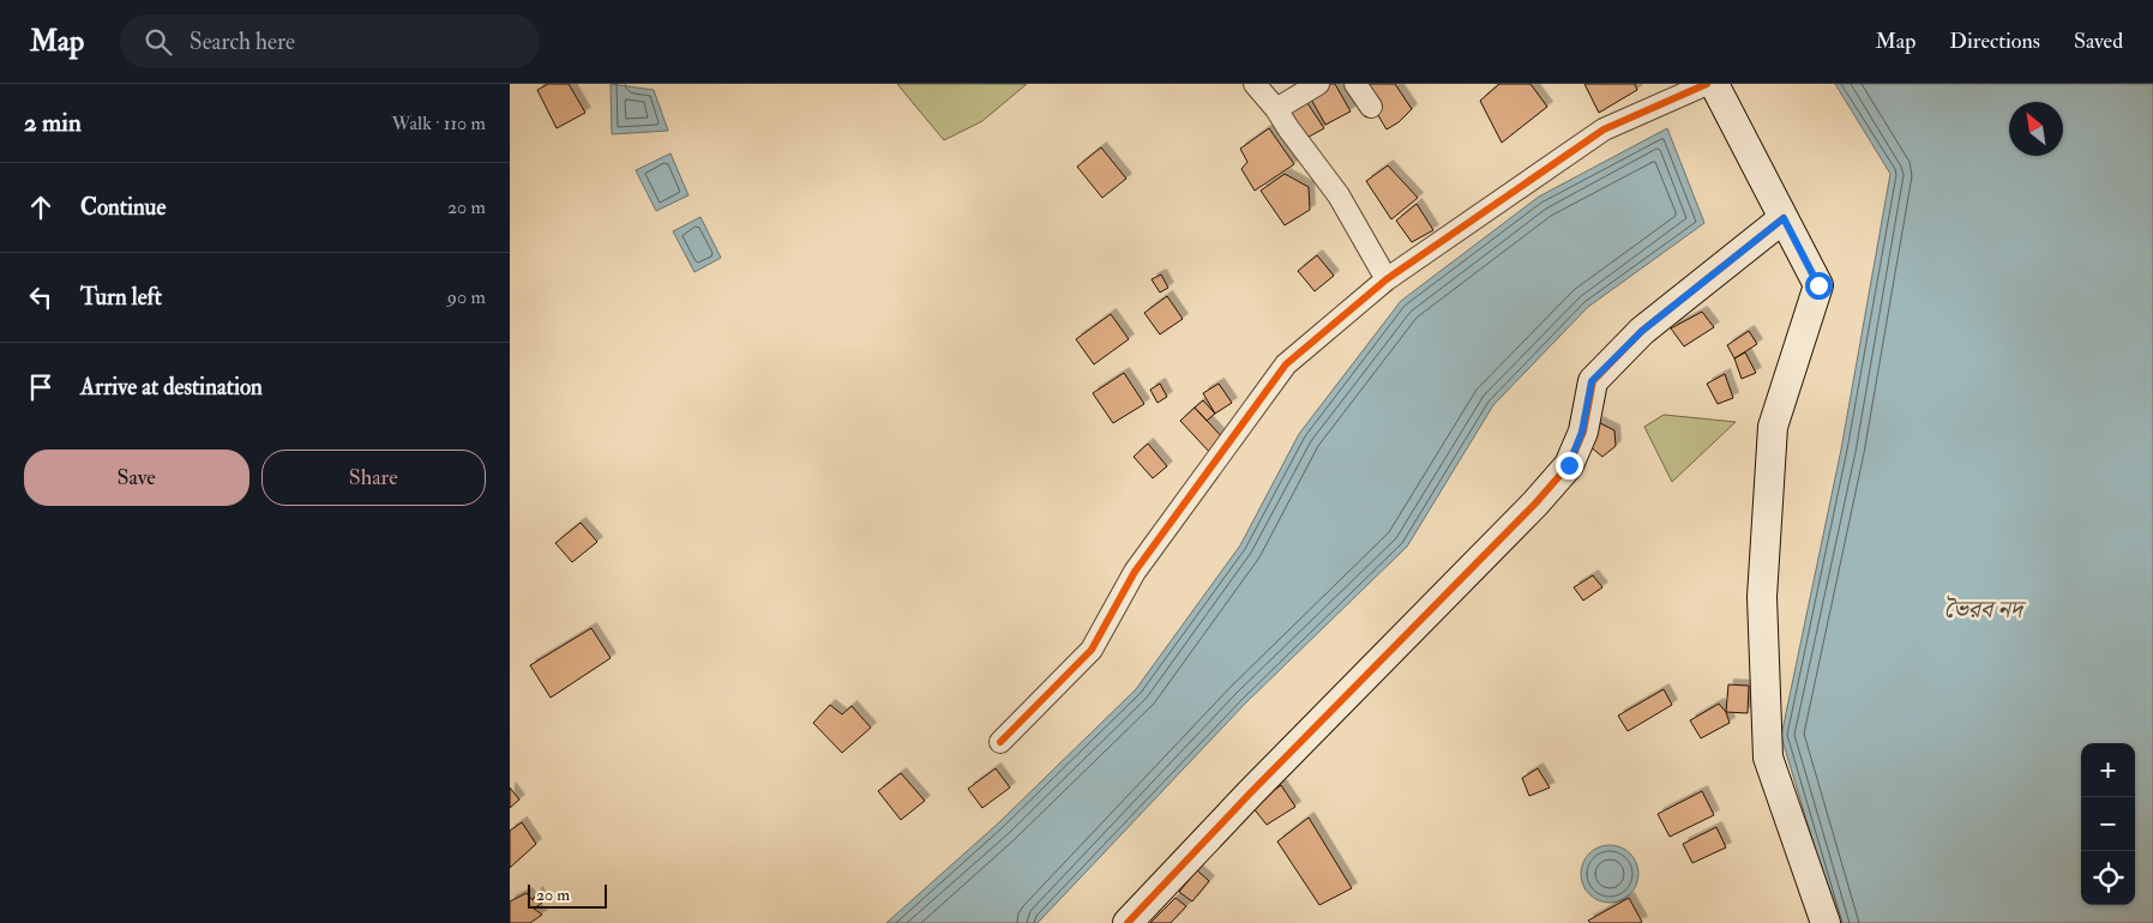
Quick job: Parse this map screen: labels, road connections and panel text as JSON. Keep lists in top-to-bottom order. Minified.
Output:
{"water":["ভৈরব নদ"],"scale_bar":"20 m","north":"top left","page":{"header":"Map","search":"Search here","nav":["Map","Directions","Saved"],"heading":["2 min","Walk · 110 m"],"list":[["Continue","20 m"],["Turn left","90 m"],"Arrive at destination"],"buttons":["Save","Share"],"map_buttons":["+","−"],"scale":"20 m"}}
